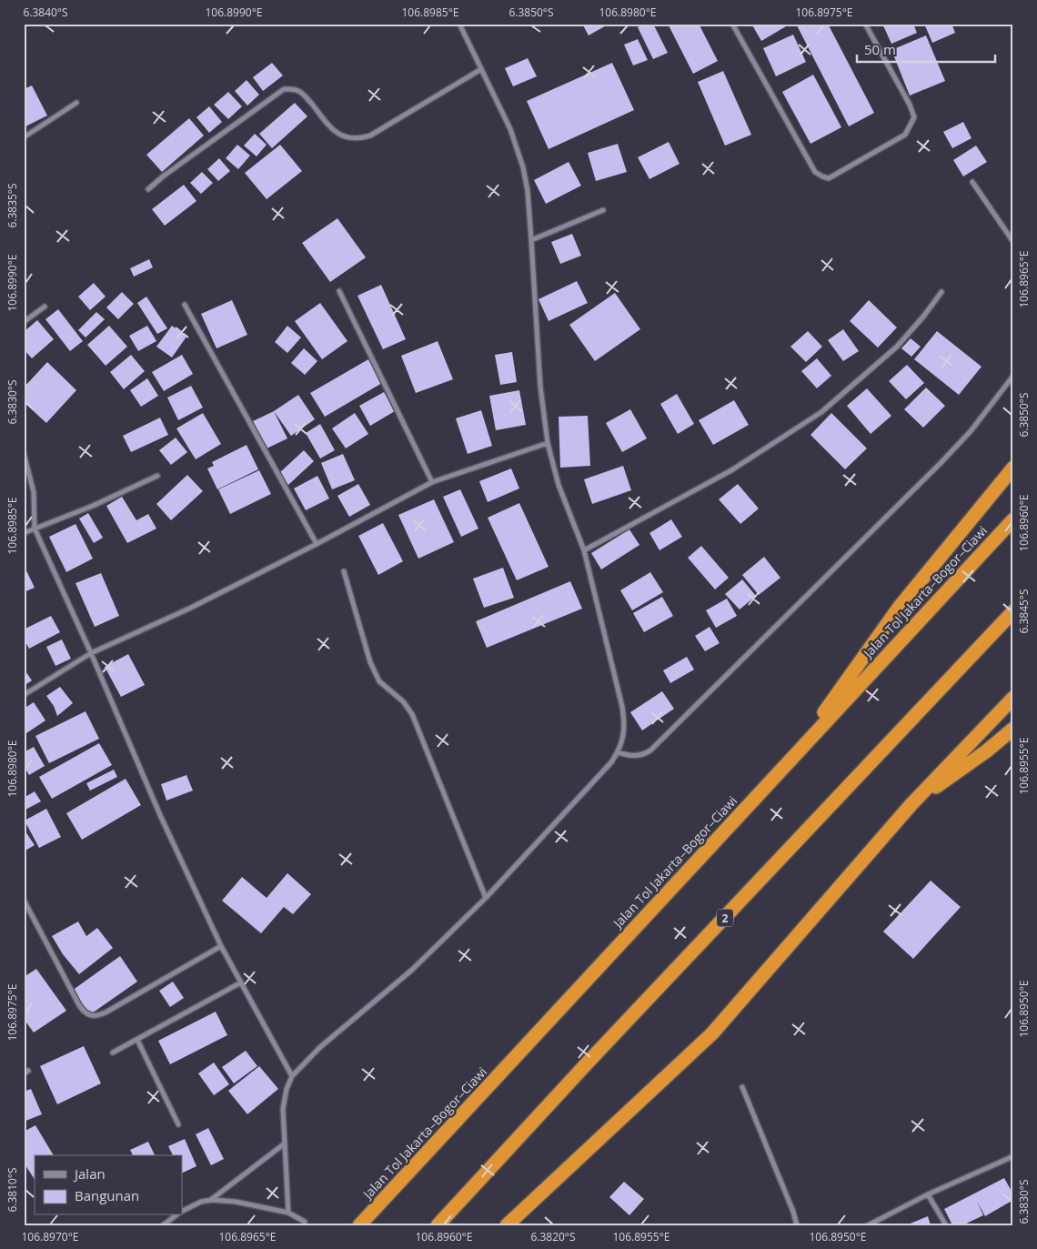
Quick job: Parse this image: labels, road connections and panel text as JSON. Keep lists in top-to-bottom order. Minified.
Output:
{"streets":{"highway":["Jalan Tol Jakarta–Bogor–Ciawi","2"]},"legend":["Jalan","Bangunan"],"scale_bar":"50 m","coordinates":["6.3840°S","106.8990°E","106.8985°E","6.3850°S","106.8980°E","106.8975°E","6.3835°S","106.8965°E","6.3830°S","106.8960°E","6.3845°S","106.8955°E","106.8950°E","6.3810°S","106.8970°E","6.3820°S"]}
